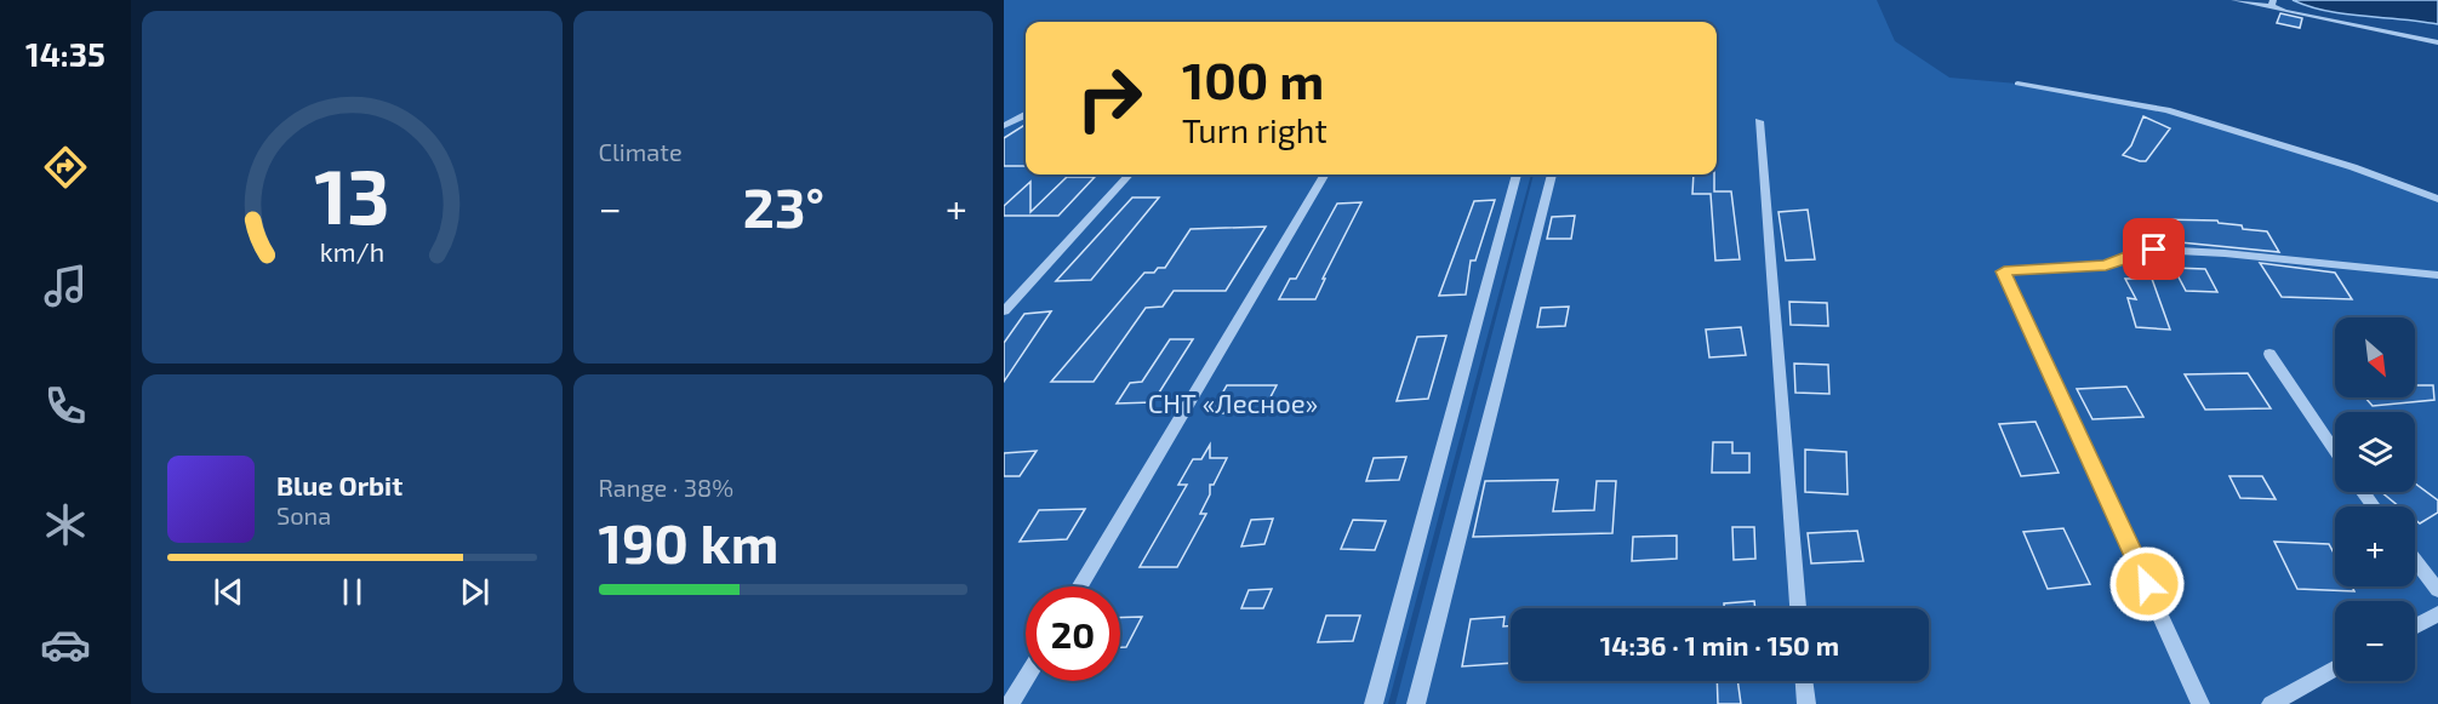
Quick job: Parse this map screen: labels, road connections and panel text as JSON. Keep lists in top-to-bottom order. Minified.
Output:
{"parks":["СНТ «Лесное»"],"north":"bottom right","page":{"tabs":"14:35","tile":["Climate",["Range · 38%","190 km"]],"turn":["100 m","Turn right"],"heat":["−","23°","+"],"map_buttons":["+","−"],"song":["Blue Orbit","Sona"],"limit":"20","trip":"14:36 · 1 min · 150 m","gauge":["13","km/h"]}}
